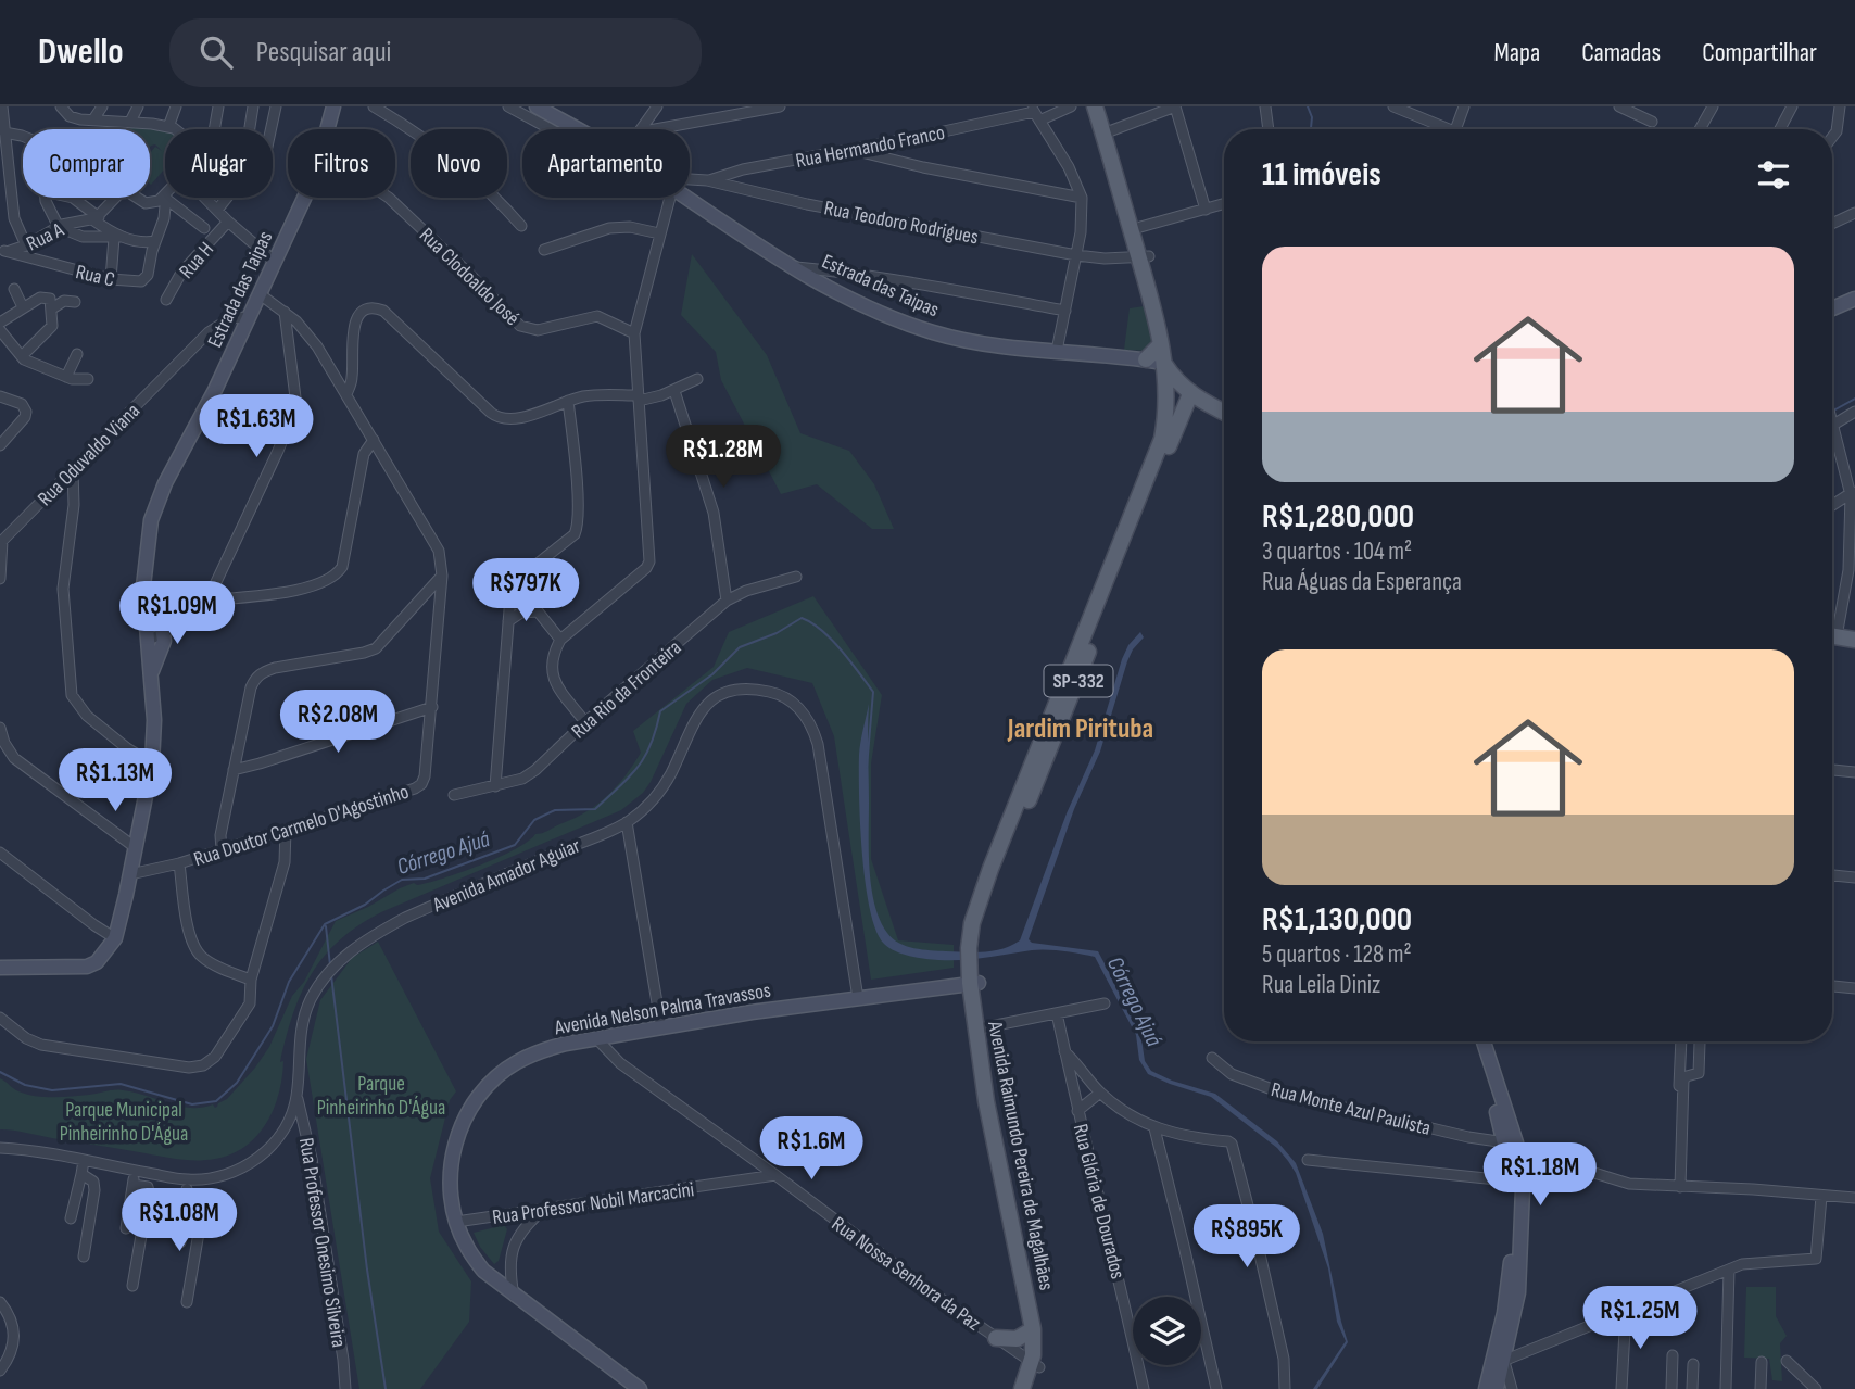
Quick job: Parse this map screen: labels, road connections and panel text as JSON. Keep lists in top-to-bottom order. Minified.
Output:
{"streets":{"main road":["Estrada das Taipas","SP-332","Avenida Nelson Palma Travassos","Avenida Raimundo Pereira de Magalhães"],"street":["Rua Hermando Franco","Rua Teodoro Rodrigues","Rua A","Rua H","Rua C","Rua Clodoaldo José","Rua Oduvaldo Viana","Rua Rio da Fronteira","Rua Doutor Carmelo D'Agostinho","Avenida Amador Aguiar","Rua Monte Azul Paulista","Rua Glória de Dourados","Rua Professor Nobil Marcacini","Rua Professor Onesimo Silveira","Rua Nossa Senhora da Paz"]},"crossings":[["Rua Hermando Franco","Rua Teodoro Rodrigues"],["Rua Teodoro Rodrigues","Avenida Raimundo Pereira de Magalhães"],["Rua A","Rua C"],["Estrada das Taipas","Rua Oduvaldo Viana"],["Estrada das Taipas","Rua Doutor Carmelo D'Agostinho"],["Estrada das Taipas","Avenida Raimundo Pereira de Magalhães"],["Avenida Amador Aguiar","Avenida Nelson Palma Travassos"],["Avenida Amador Aguiar","Rua Professor Onesimo Silveira"],["Avenida Nelson Palma Travassos","Avenida Raimundo Pereira de Magalhães"],["Avenida Nelson Palma Travassos","Rua Professor Nobil Marcacini"],["Avenida Nelson Palma Travassos","Rua Nossa Senhora da Paz"],["Avenida Raimundo Pereira de Magalhães","Rua Nossa Senhora da Paz"],["Rua Professor Nobil Marcacini","Rua Nossa Senhora da Paz"]],"districts":["Jardim Pirituba"],"water":["Córrego Ajuá"],"parks":["Parque Pinheirinho D'Água","Parque Municipal Pinheirinho D'Água"],"page":{"header":"Dwello","search":"Pesquisar aqui","nav":["Mapa","Camadas","Compartilhar"],"chip":["Comprar","Alugar","Filtros","Novo","Apartamento"],"heading":"11 imóveis","list":[{"name":"R$1,280,000","note":"3 quartos · 104 m² · Rua Águas da Esperança"},{"name":"R$1,130,000","note":"5 quartos · 128 m² · Rua Leila Diniz"}],"price":["R$1.63M","R$1.28M","R$797K","R$1.09M","R$2.08M","R$1.13M","R$1.6M","R$1.18M","R$1.08M","R$895K","R$1.25M"]}}
